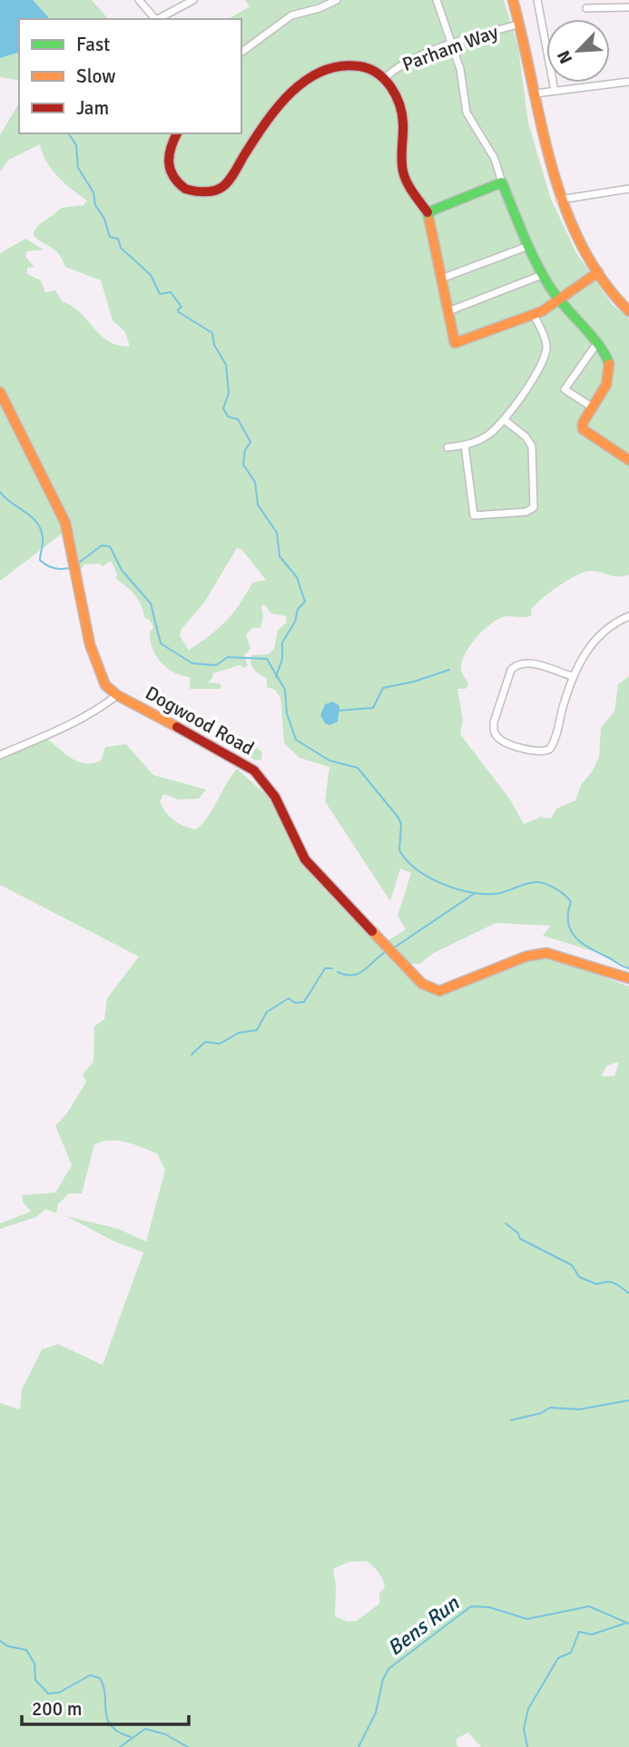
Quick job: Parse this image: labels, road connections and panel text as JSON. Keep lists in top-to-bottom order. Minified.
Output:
{"streets":{"street":["Parham Way","Dogwood Road"]},"water":["Bens Run"],"legend":["Fast","Slow","Jam"],"scale_bar":"200 m","north":"bottom left"}
